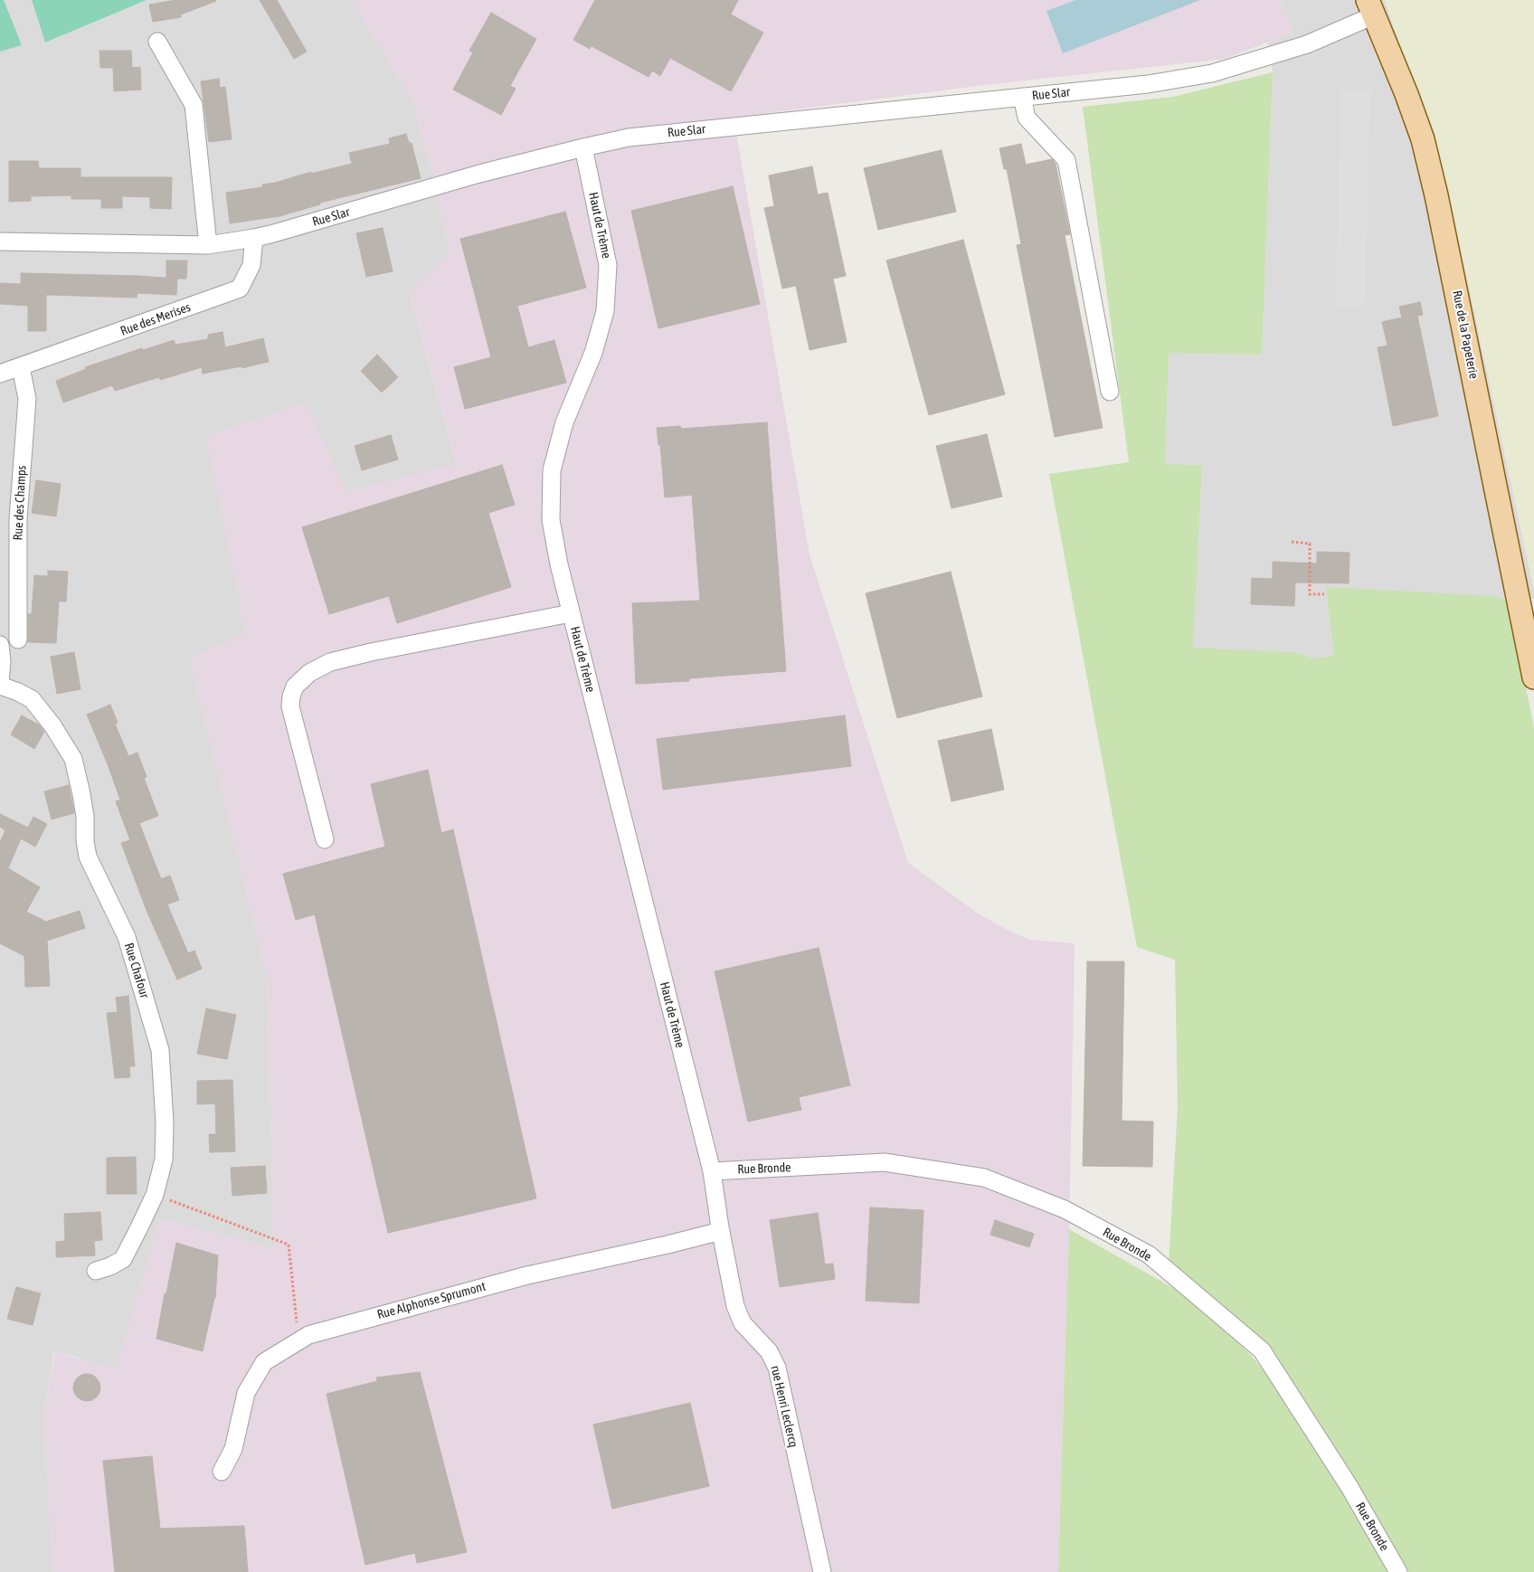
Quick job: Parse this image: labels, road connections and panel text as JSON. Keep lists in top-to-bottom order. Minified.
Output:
{"streets":{"main road":["Rue de la Papeterie"],"street":["Rue Slar","Haut de Trème","Rue des Merises","Rue des Champs","Rue Chafour","Rue Bronde","Rue Alphonse Sprumont","rue Henri Leclercq"]},"crossings":[["Rue Slar","Haut de Trème"],["Rue Slar","Rue des Merises"],["Rue Slar","Rue de la Papeterie"],["Haut de Trème","Rue Bronde"],["Haut de Trème","rue Henri Leclercq"],["Rue des Merises","Rue des Champs"],["Rue Bronde","rue Henri Leclercq"],["Rue Alphonse Sprumont","rue Henri Leclercq"]]}
